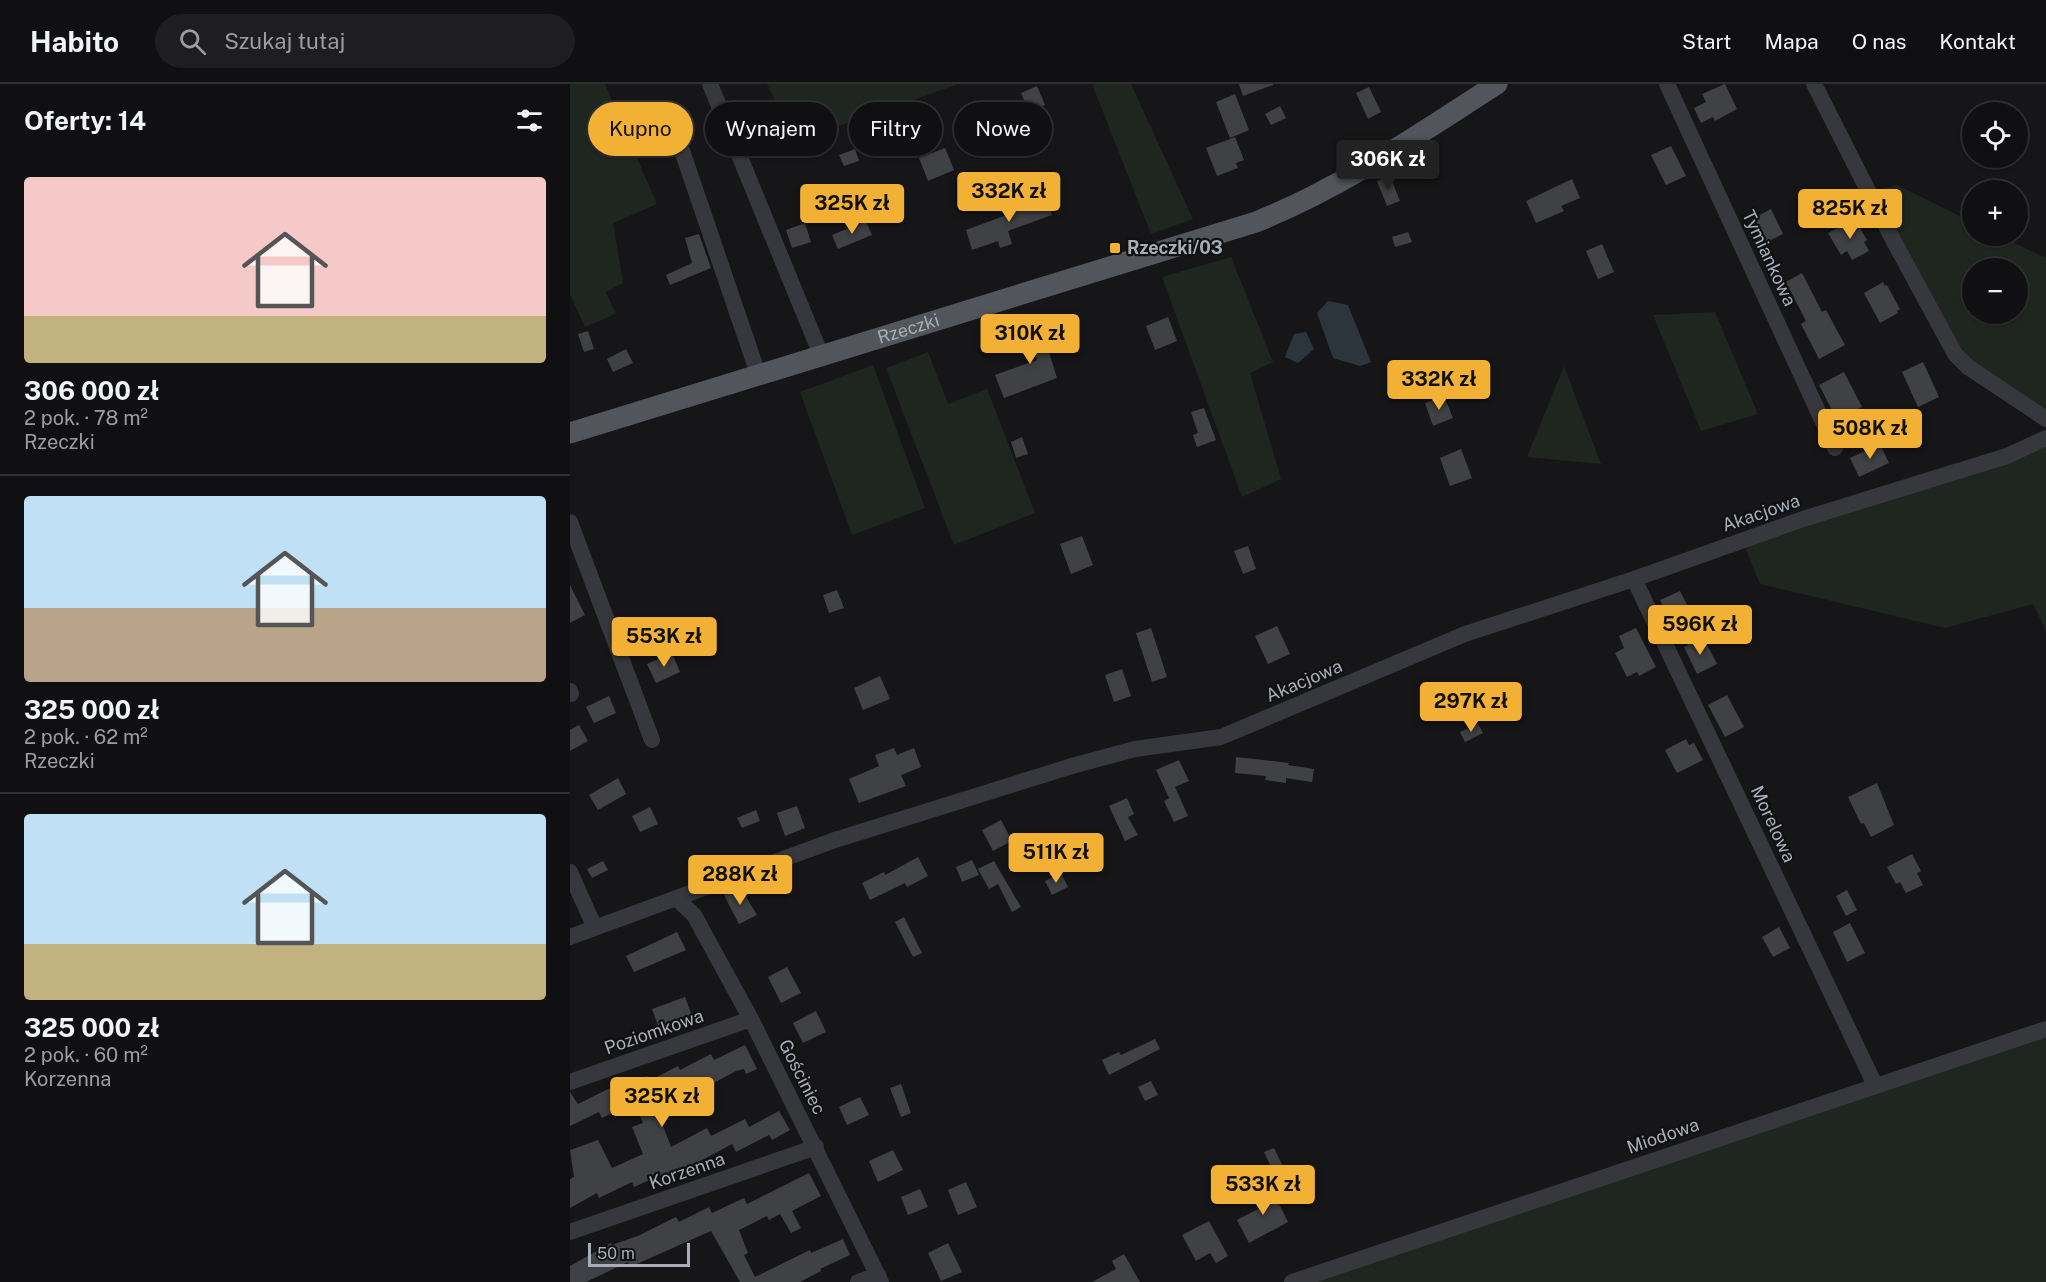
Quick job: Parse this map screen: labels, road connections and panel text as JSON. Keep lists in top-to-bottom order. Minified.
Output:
{"streets":{"main road":["Rzeczki"],"street":["Tymiankowa","Akacjowa","Morelowa","Poziomkowa","Gościniec","Miodowa","Korzenna"]},"crossings":[["Akacjowa","Morelowa"],["Akacjowa","Gościniec"],["Morelowa","Miodowa"],["Poziomkowa","Gościniec"],["Gościniec","Korzenna"]],"places":{"transit":["Rzeczki/03"]},"scale_bar":"50 m","page":{"header":"Habito","search":"Szukaj tutaj","nav":["Start","Mapa","O nas","Kontakt"],"heading":"Oferty: 14","map_buttons":["+","−"],"chip":["Kupno","Wynajem","Filtry","Nowe"],"price":["306K zł","332K zł","325K zł","825K zł","310K zł","332K zł","508K zł","596K zł","553K zł","297K zł","511K zł","288K zł","325K zł","533K zł"],"list":[{"name":"306 000 zł","note":"2 pok. · 78 m² · Rzeczki"},{"name":"325 000 zł","note":"2 pok. · 62 m² · Rzeczki"},{"name":"325 000 zł","note":"2 pok. · 60 m² · Korzenna"}],"scale":"50 m"}}
